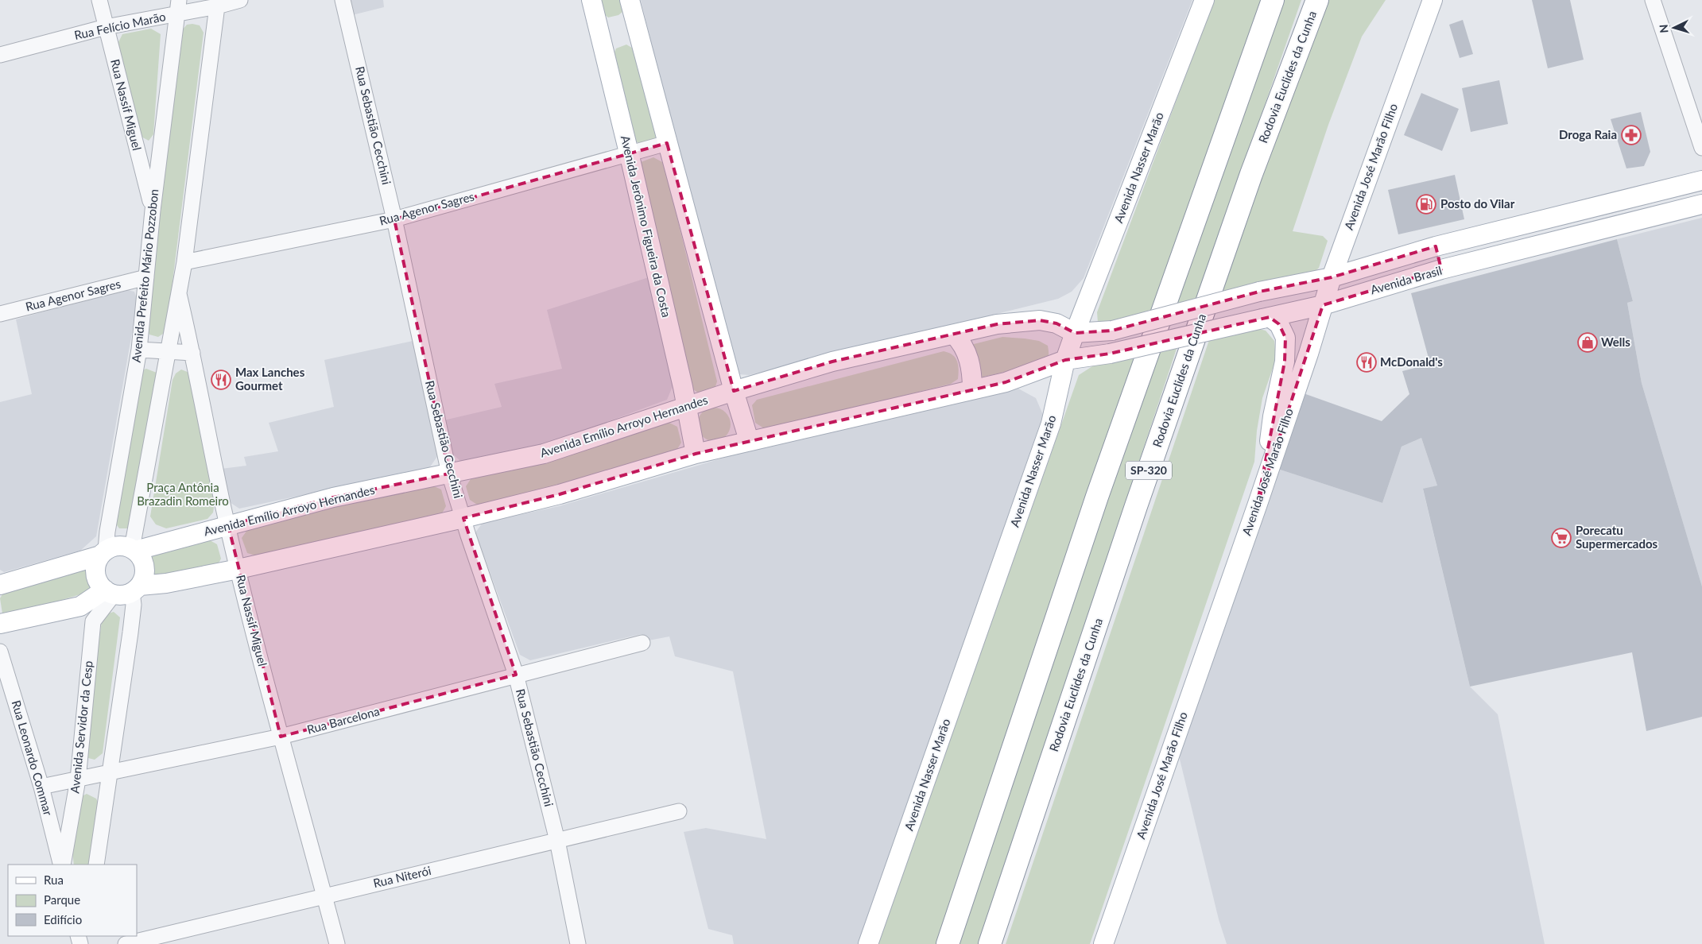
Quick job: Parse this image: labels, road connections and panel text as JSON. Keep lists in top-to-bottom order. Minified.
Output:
{"streets":{"highway":["Rodovia Euclides da Cunha","SP-320"],"main road":["Avenida José Marão Filho","Avenida Nasser Marão","Avenida Jerônimo Figueira da Costa","Avenida Brasil","Avenida Emílio Arroyo Hernandes"],"street":["Rua Felício Marão","Rua Nassif Miguel","Rua Sebastião Cecchini","Rua Agenor Sagres","Avenida Prefeito Mário Pozzobon","Rua Barcelona","Avenida Servidor da Cesp","Rua Leonardo Commar","Rua Niterói"]},"crossings":[["Rua Felício Marão","Rua Nassif Miguel"],["Rua Felício Marão","Avenida Prefeito Mário Pozzobon"],["Rua Nassif Miguel","Avenida Prefeito Mário Pozzobon"],["Rua Nassif Miguel","Avenida Emílio Arroyo Hernandes"],["Rua Nassif Miguel","Rua Barcelona"],["Rua Nassif Miguel","Rua Niterói"],["Rua Sebastião Cecchini","Rua Agenor Sagres"],["Rua Sebastião Cecchini","Avenida Emílio Arroyo Hernandes"],["Rua Sebastião Cecchini","Rua Barcelona"],["Rua Sebastião Cecchini","Rua Niterói"],["Avenida José Marão Filho","Avenida Brasil"],["Avenida Nasser Marão","Avenida Brasil"],["Avenida Nasser Marão","Avenida Emílio Arroyo Hernandes"],["Rua Agenor Sagres","Avenida Jerônimo Figueira da Costa"],["Rua Agenor Sagres","Avenida Prefeito Mário Pozzobon"],["Avenida Jerônimo Figueira da Costa","Avenida Emílio Arroyo Hernandes"],["Avenida Prefeito Mário Pozzobon","Avenida Emílio Arroyo Hernandes"],["Avenida Prefeito Mário Pozzobon","Avenida Servidor da Cesp"],["Avenida Brasil","Avenida Emílio Arroyo Hernandes"],["Avenida Emílio Arroyo Hernandes","Avenida Servidor da Cesp"],["Rua Barcelona","Avenida Servidor da Cesp"],["Rua Barcelona","Rua Leonardo Commar"]],"parks":["Praça Antônia Brazadin Romeiro"],"places":{"pharmacy":["Droga Raia"],"fuel station":["Posto do Vilar"],"shop":["Wells"],"restaurant":["McDonald's","Max Lanches Gourmet"],"supermarket":["Porecatu Supermercados"]},"legend":["Rua","Parque","Edifício"],"north":"left"}
